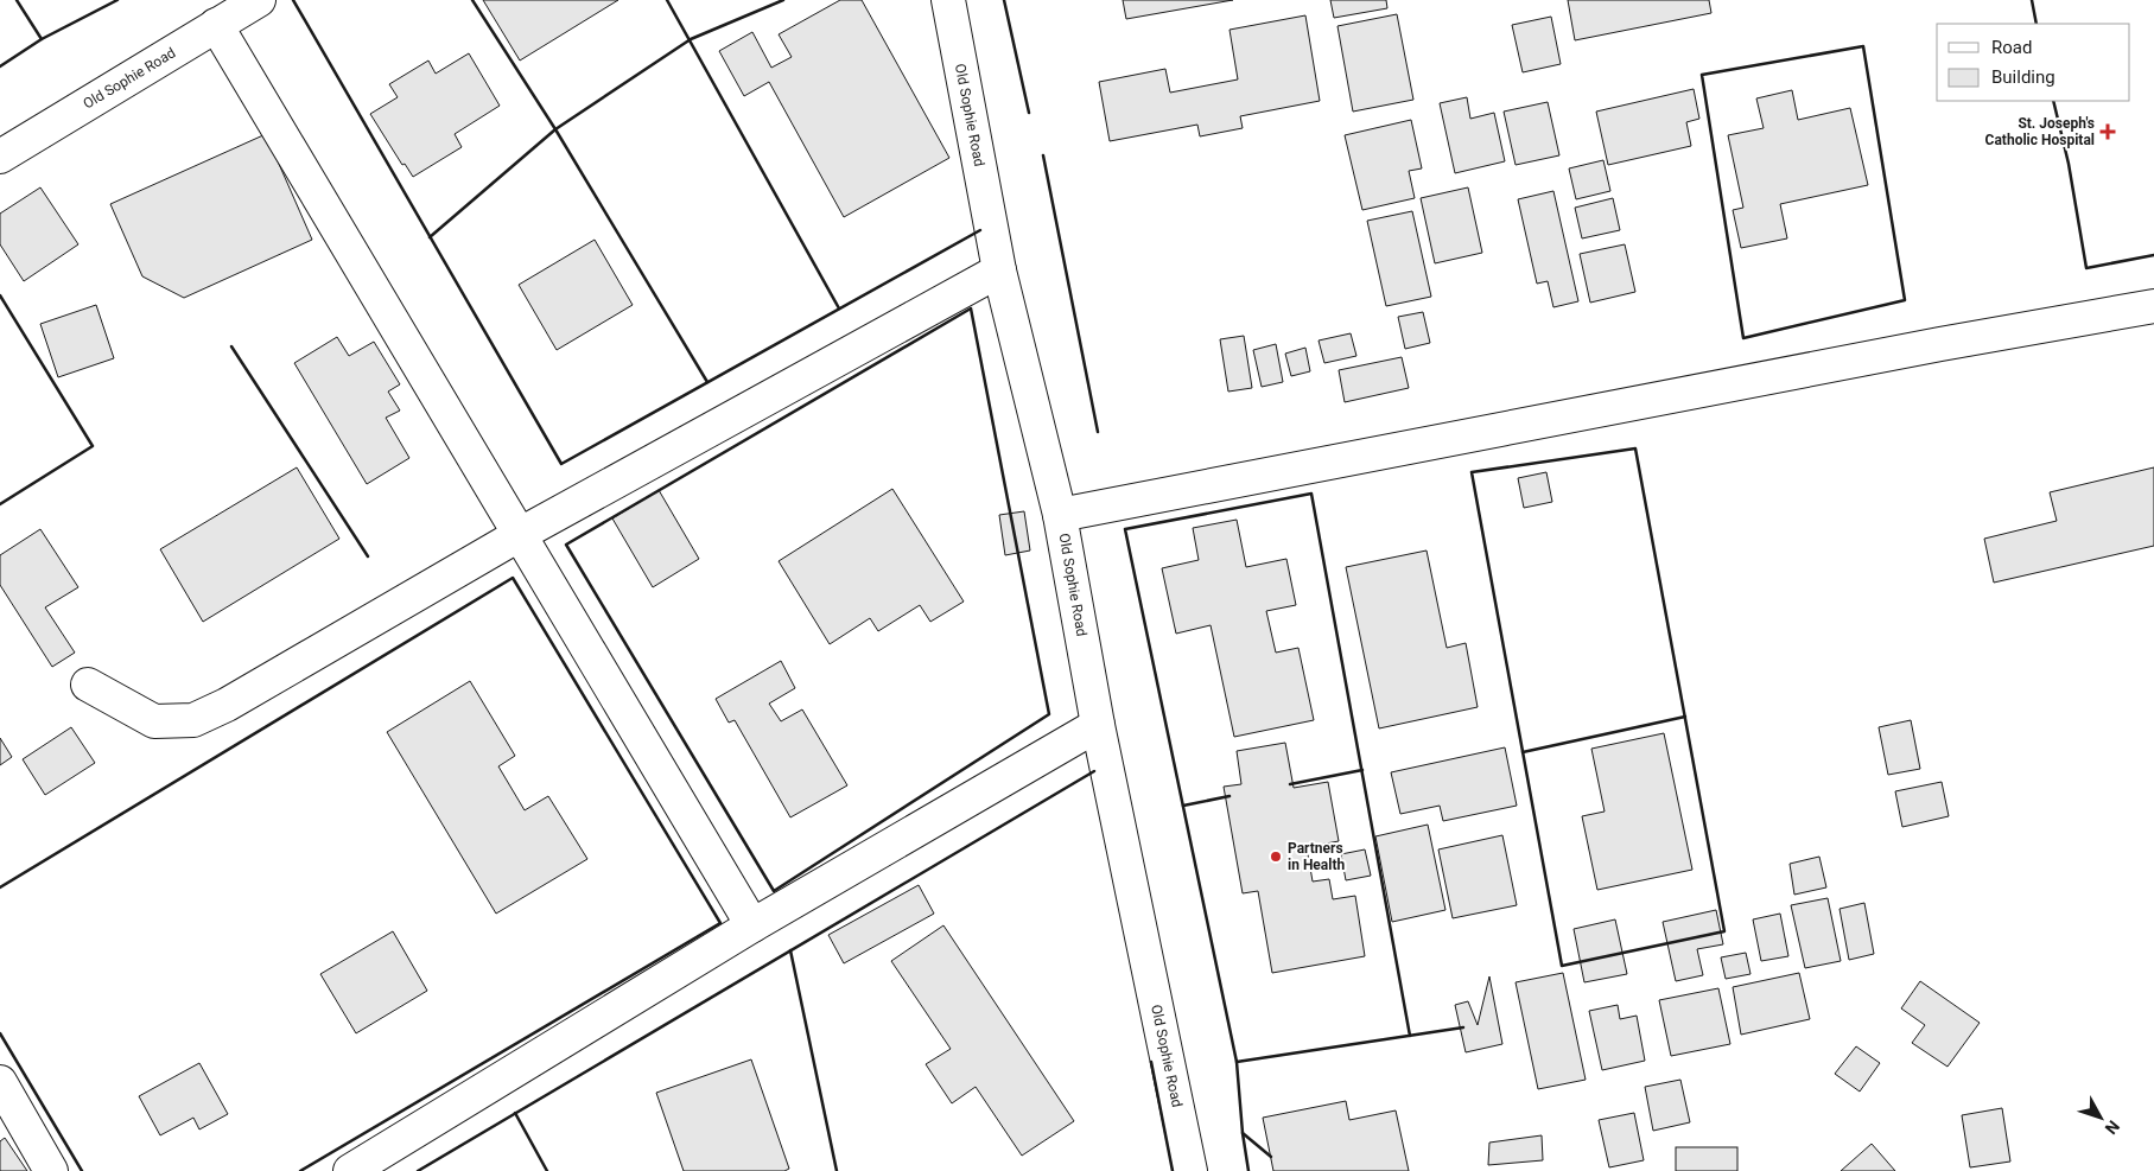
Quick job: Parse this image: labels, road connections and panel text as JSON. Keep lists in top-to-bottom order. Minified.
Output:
{"streets":{"street":["Old Sophie Road"]},"places":{"health":["St. Joseph's Catholic Hospital"],"other":["Partners in Health"]},"legend":["Road","Building"],"north":"bottom right"}
